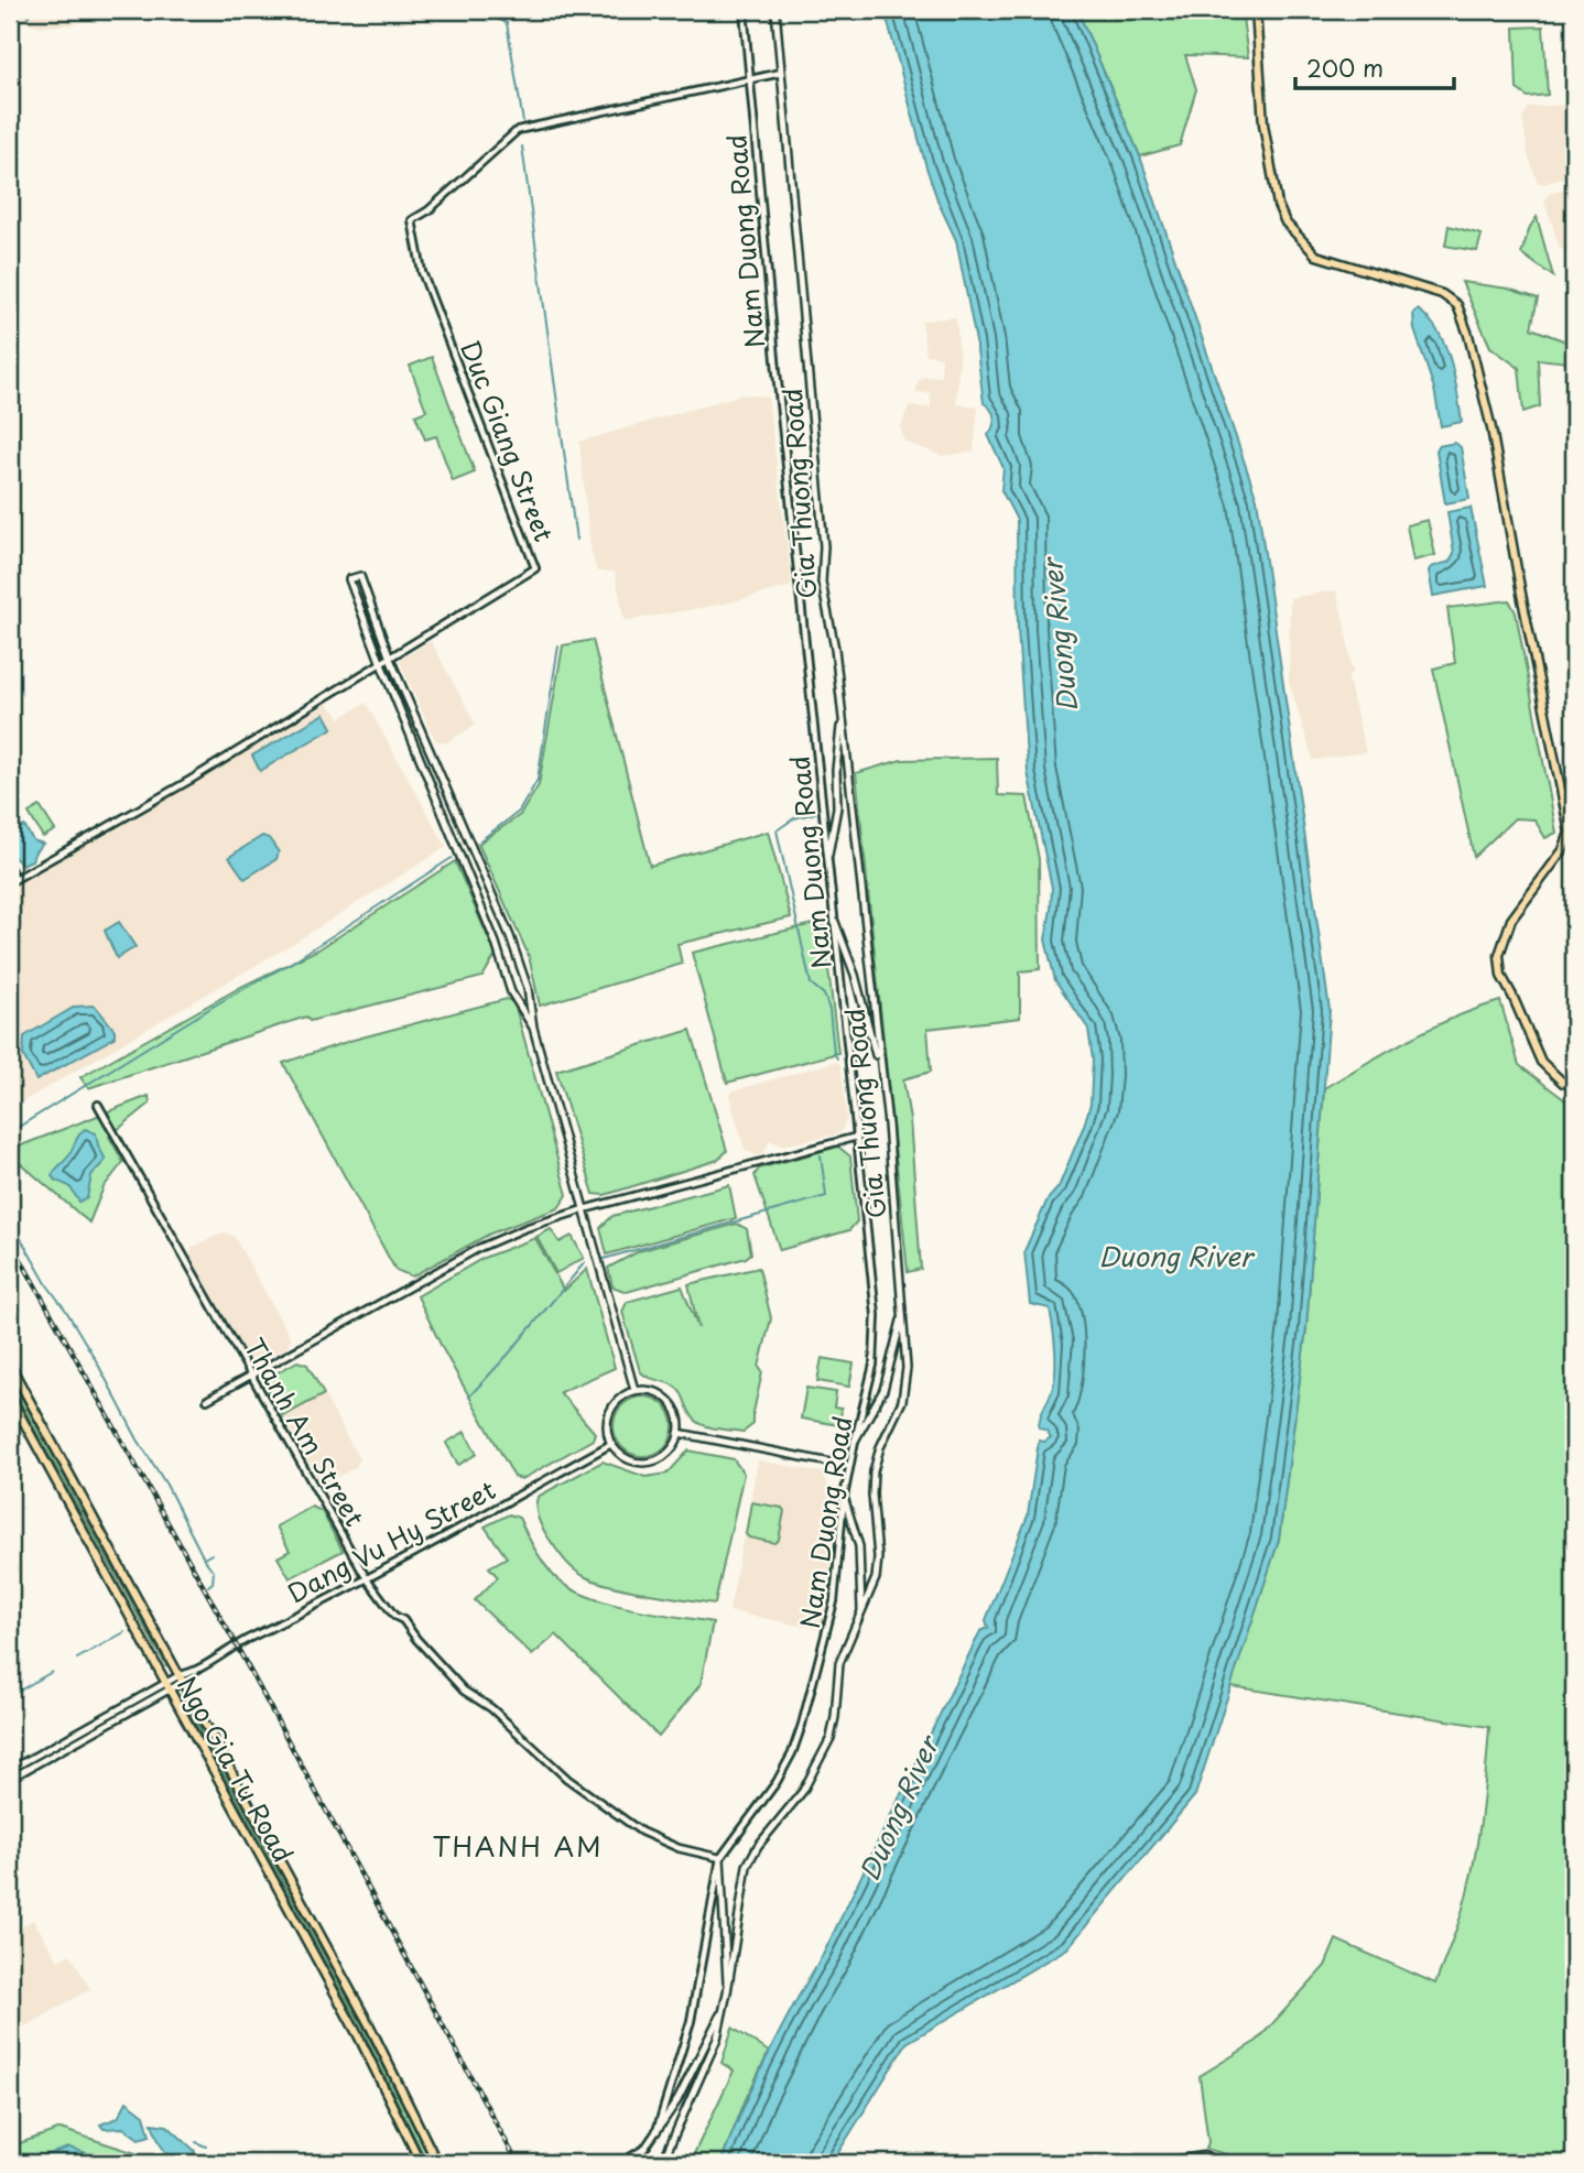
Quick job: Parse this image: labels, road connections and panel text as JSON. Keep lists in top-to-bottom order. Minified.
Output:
{"streets":{"main road":["Gia Thuong Road","Ngo Gia Tu Road"],"street":["Nam Duong Road","Duc Giang Street","Thanh Am Street","Dang Vu Hy Street"]},"crossings":[["Nam Duong Road","Duc Giang Street"],["Nam Duong Road","Thanh Am Street"],["Duc Giang Street","Gia Thuong Road"],["Thanh Am Street","Dang Vu Hy Street"],["Dang Vu Hy Street","Ngo Gia Tu Road"]],"districts":["THANH AM"],"water":["Duong River"],"scale_bar":"200 m"}
